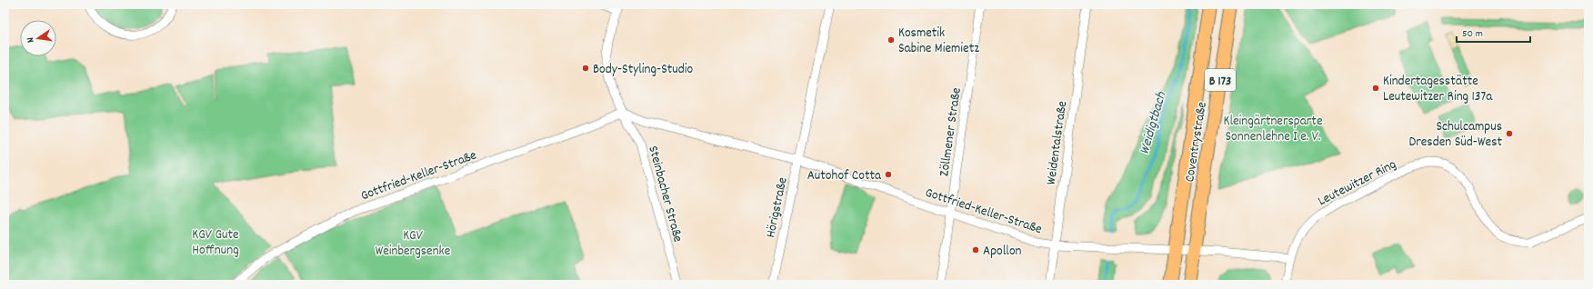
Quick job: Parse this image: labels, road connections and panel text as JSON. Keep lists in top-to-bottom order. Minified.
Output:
{"streets":{"main road":["B 173","Coventrystraße"],"street":["Zöllmener Straße","Weidentalstraße","Gottfried-Keller-Straße","Leutewitzer Ring","Steinbacher Straße","Hörigstraße"]},"crossings":[["Zöllmener Straße","Gottfried-Keller-Straße"],["Coventrystraße","Gottfried-Keller-Straße"],["Weidentalstraße","Gottfried-Keller-Straße"],["Gottfried-Keller-Straße","Steinbacher Straße"],["Gottfried-Keller-Straße","Hörigstraße"]],"water":["Weidigtbach"],"parks":["Kleingärtnersparte Sonnenlehne I e. V.","KGV Gute Hoffnung","KGV Weinbergsenke"],"places":["Kosmetik Sabine Miemietz","Body-Styling-Studio","Kindertagesstätte Leutewitzer Ring 137a","Schulcampus Dresden Süd-West","Autohof Cotta","Apollon"],"scale_bar":"50 m","north":"left"}
